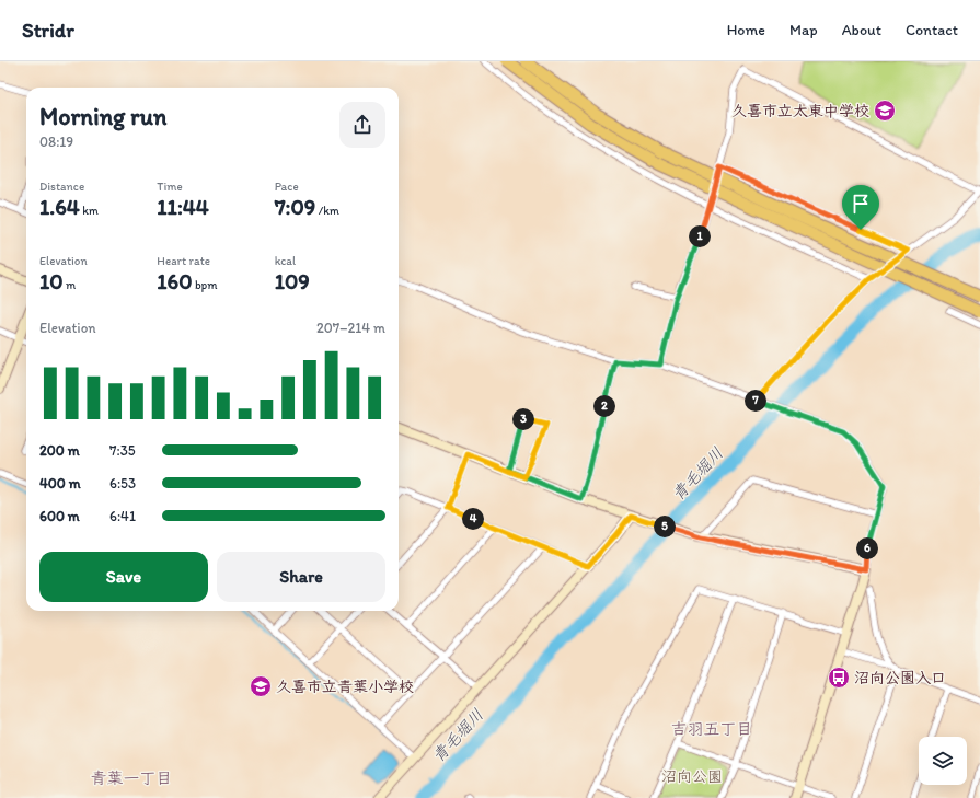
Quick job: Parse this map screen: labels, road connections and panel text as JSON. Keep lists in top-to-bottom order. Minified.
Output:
{"districts":["吉羽五丁目","青葉一丁目"],"water":["青毛堀川"],"parks":["沼向公園"],"places":{"school or university":["久喜市立太東中学校","久喜市立青葉小学校"],"bus stop":["沼向公園入口"]},"page":{"header":"Stridr","nav":["Home","Map","About","Contact"],"heading":["Morning run","08:19"],"stats":[["Distance","1.64 km"],["Time","11:44"],["Pace","7:09 /km"],["Elevation","10 m"],["Heart rate","160 bpm"],["kcal","109"]],"pins":["1","7","2","3","4","5","6"],"chart":["Elevation","207–214 m"],"list":[{"name":"200 m","note":"7:35"},{"name":"400 m","note":"6:53"},{"name":"600 m","note":"6:41"}],"buttons":["Save","Share"]}}
